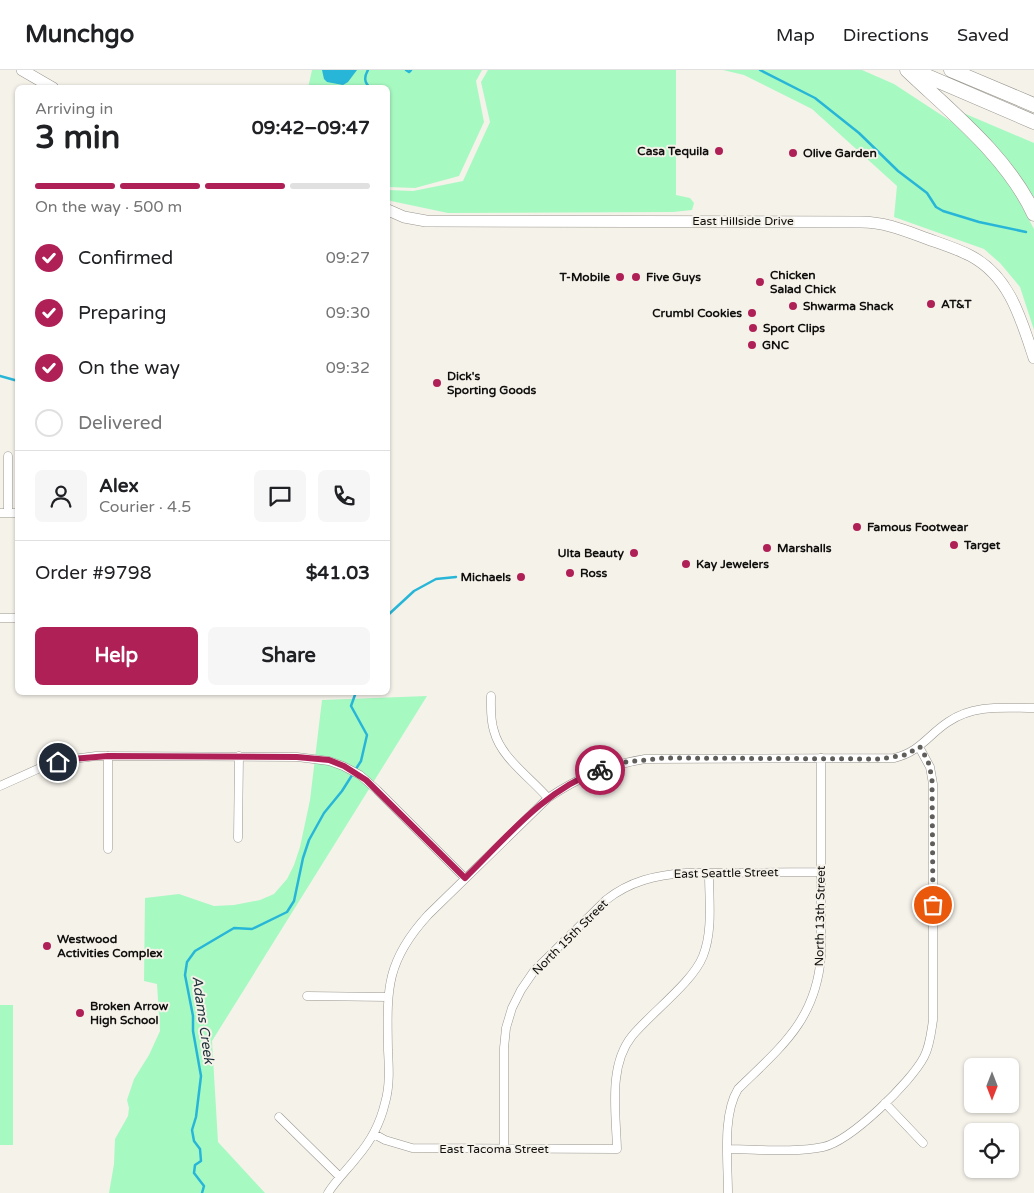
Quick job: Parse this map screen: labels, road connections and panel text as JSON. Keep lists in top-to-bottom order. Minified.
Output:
{"streets":{"street":["East Hillside Drive","East Seattle Street","North 13th Street","North 15th Street","East Tacoma Street"]},"crossings":[["East Seattle Street","North 13th Street"],["East Seattle Street","North 15th Street"],["East Seattle Street","East Tacoma Street"],["North 15th Street","East Tacoma Street"]],"water":["Adams Creek"],"places":["Casa Tequila","Olive Garden","T-Mobile","Five Guys","Chicken Salad Chick","AT&T","Shwarma Shack","Crumbl Cookies","Sport Clips","GNC","Dick's Sporting Goods","Famous Footwear","Target","Marshalls","Ulta Beauty","Kay Jewelers","Ross","Michaels","Westwood Activities Complex","Broken Arrow High School"],"north":"bottom","page":{"header":"Munchgo","nav":["Map","Directions","Saved"],"heading":["3 min","Arriving in","09:42–09:47"],"panel":["Alex","Courier · 4.5","Order #9798","$41.03"],"bar":"On the way · 500 m","list":[["Confirmed","09:27"],["Preparing","09:30"],["On the way","09:32"],"Delivered"],"buttons":["Help","Share"]}}
